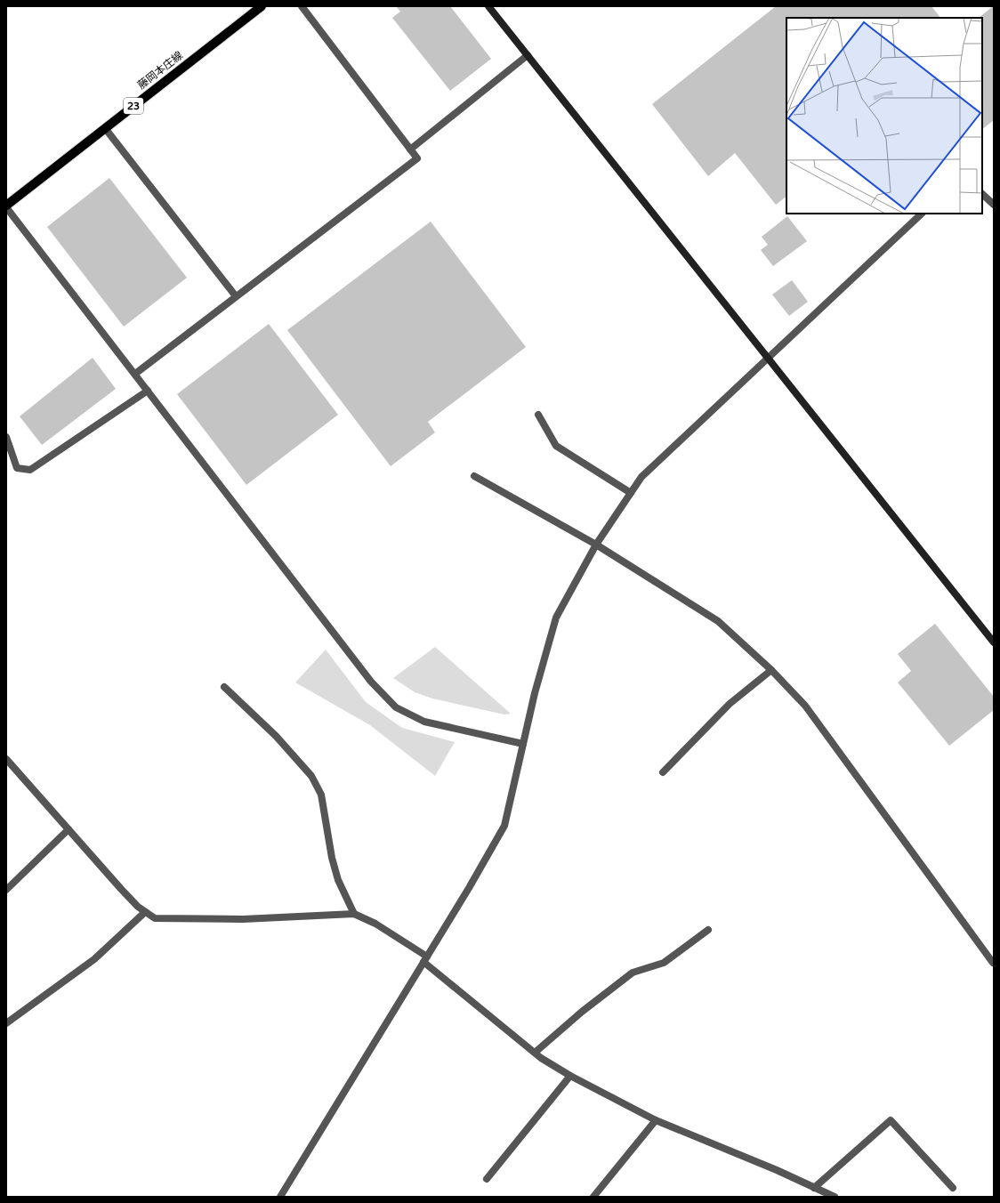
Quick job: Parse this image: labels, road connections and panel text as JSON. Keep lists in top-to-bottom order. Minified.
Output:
{"streets":{"main road":["藤岡本庄線","23"]}}
